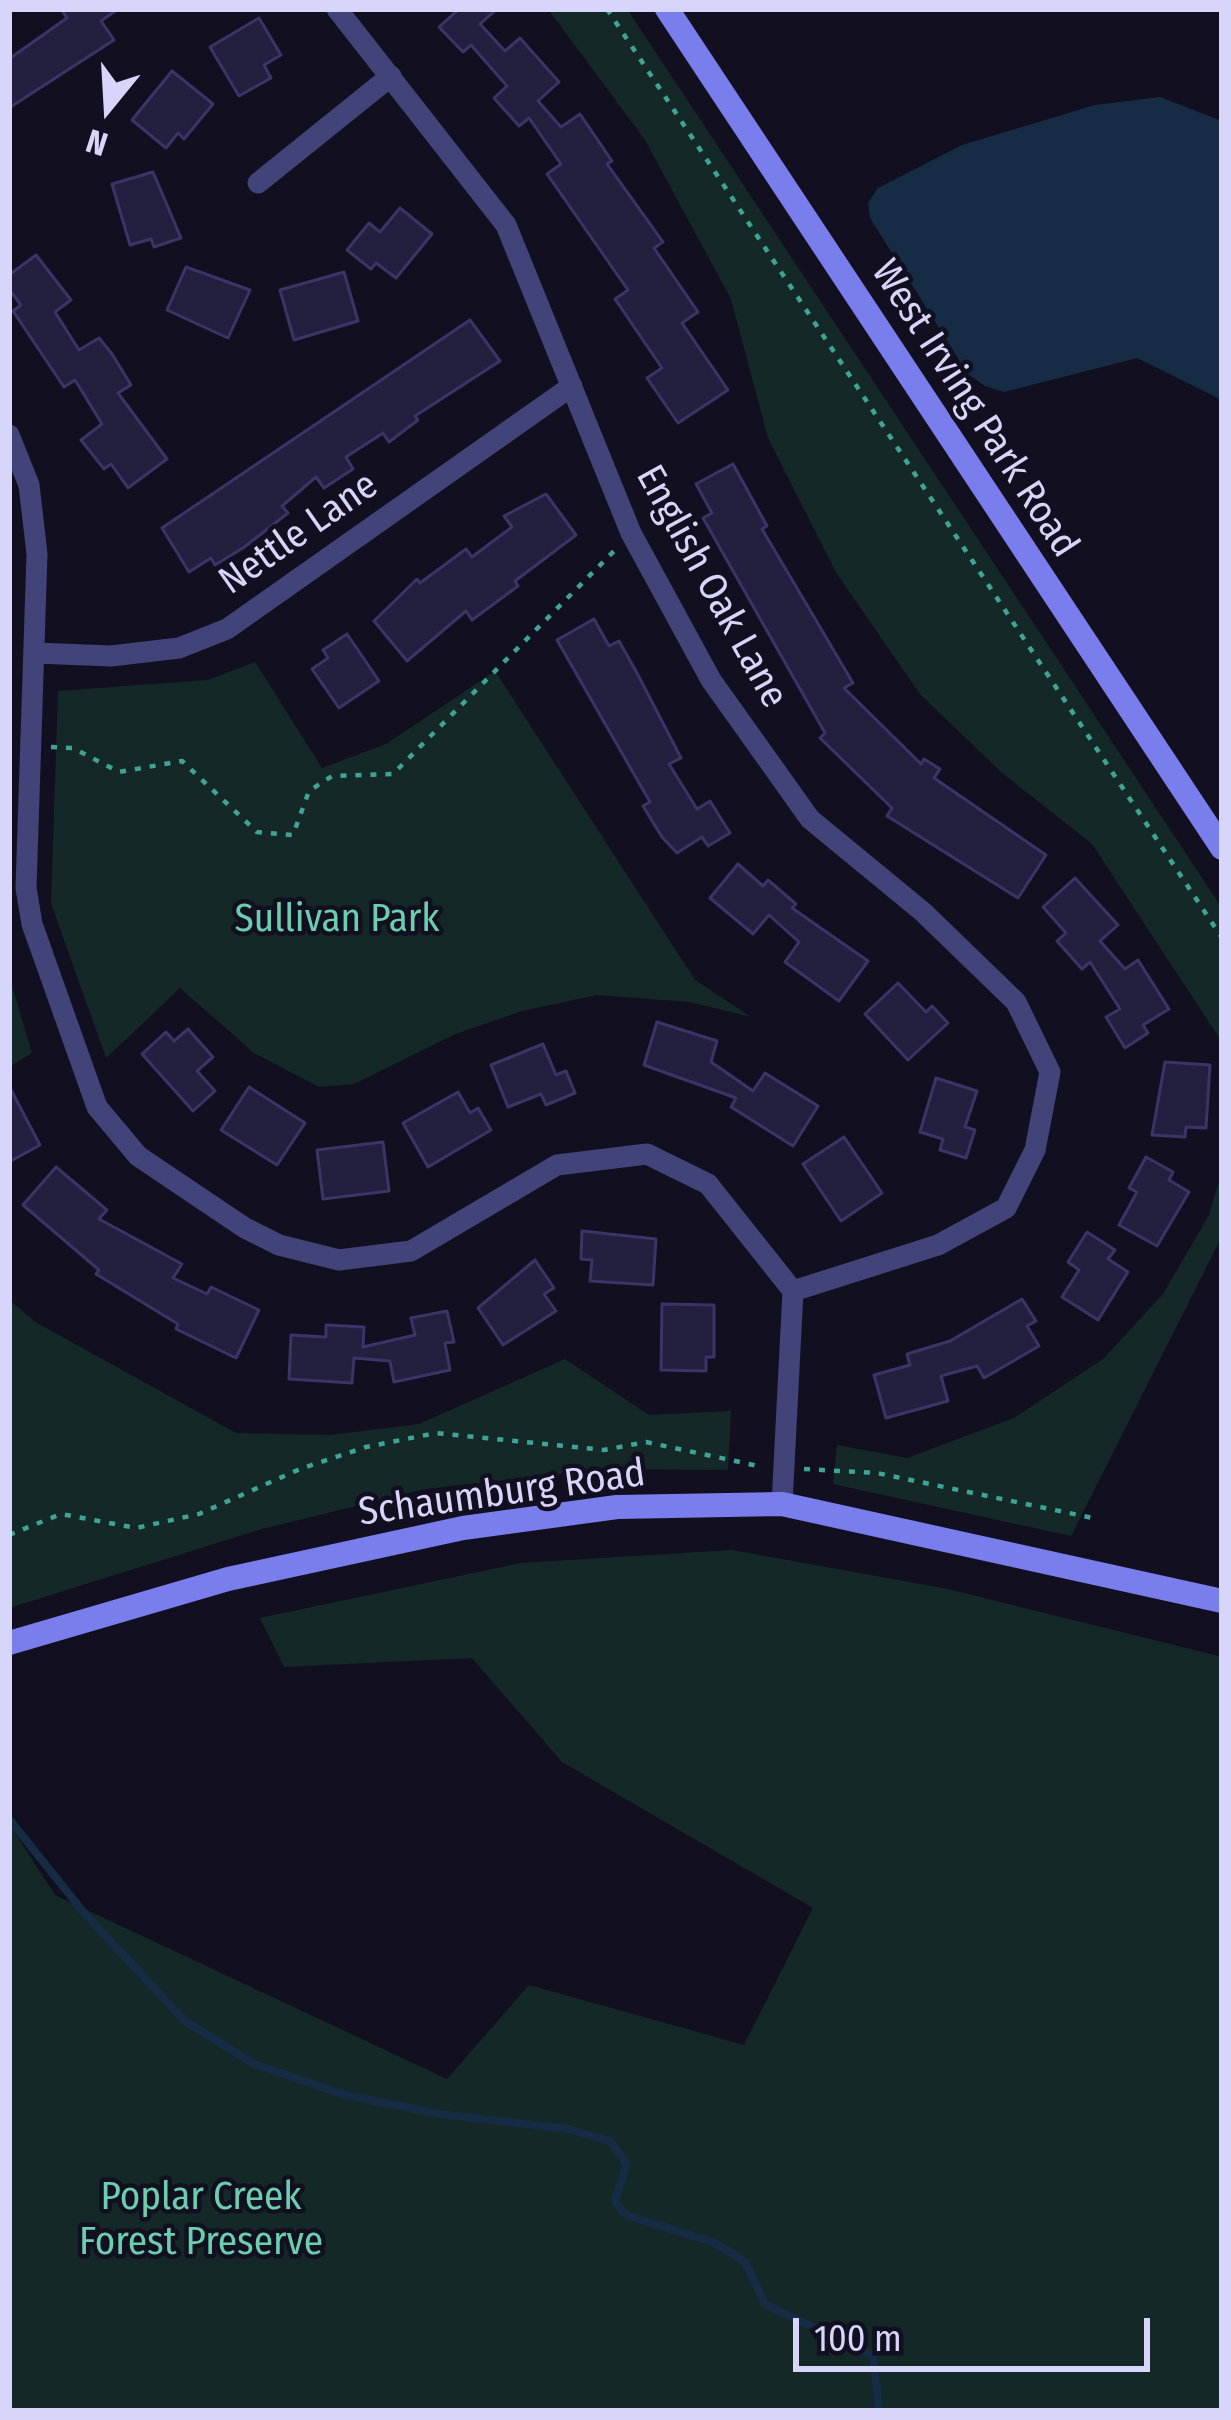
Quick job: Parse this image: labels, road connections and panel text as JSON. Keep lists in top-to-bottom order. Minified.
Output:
{"streets":{"main road":["West Irving Park Road","Schaumburg Road"],"street":["Nettle Lane","English Oak Lane"]},"crossings":[["Nettle Lane","English Oak Lane"]],"parks":["Sullivan Park","Poplar Creek Forest Preserve"],"scale_bar":"100 m","north":"bottom"}
